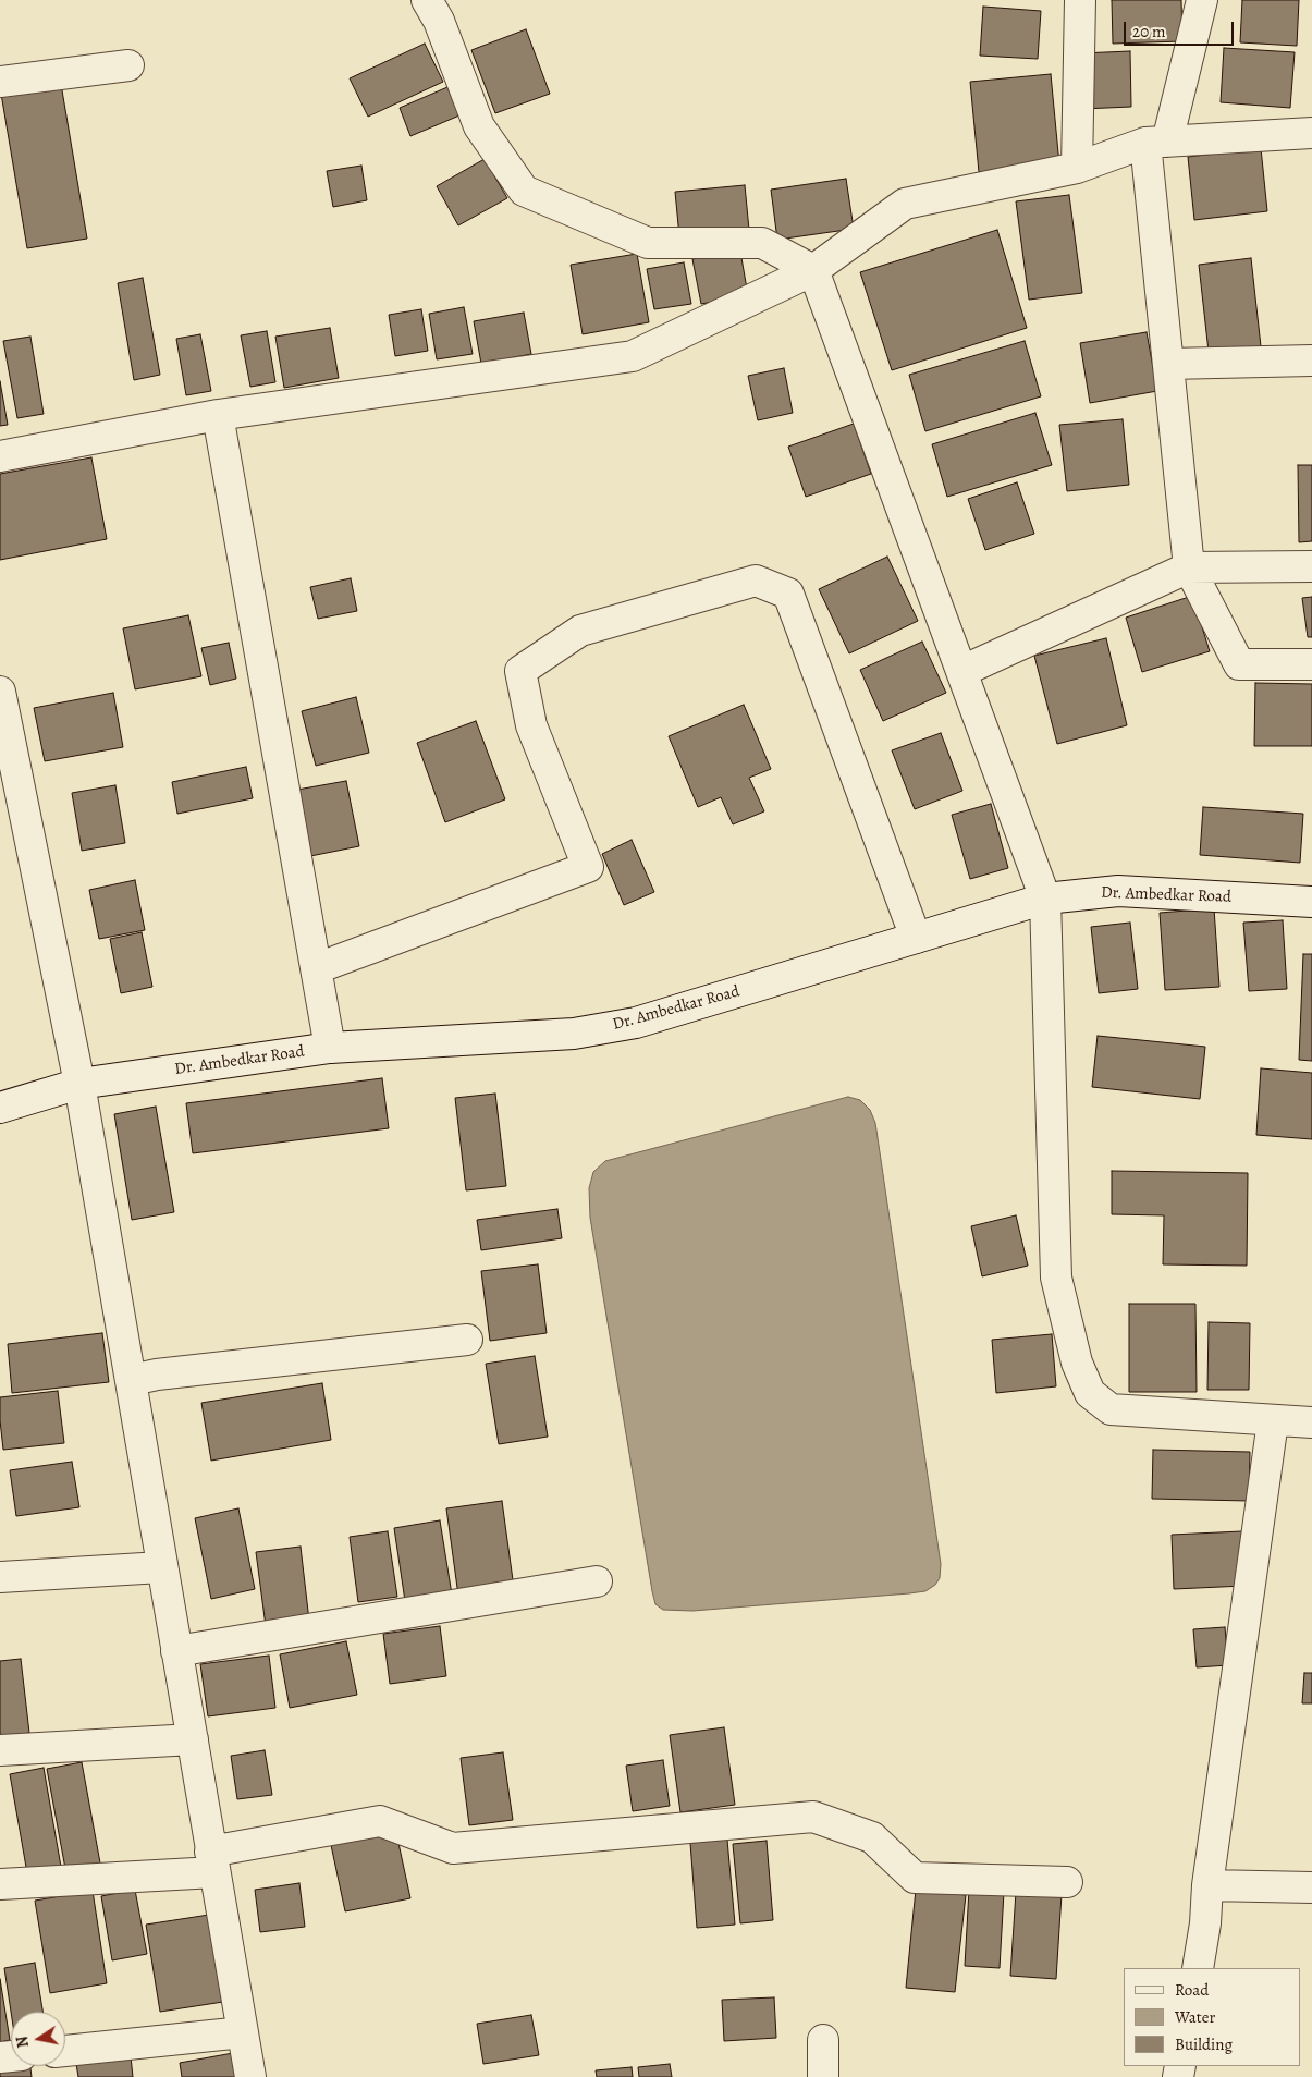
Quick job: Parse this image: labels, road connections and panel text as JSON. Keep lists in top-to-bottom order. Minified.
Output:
{"streets":{"street":["Dr. Ambedkar Road"]},"legend":["Road","Water","Building"],"scale_bar":"20 m","north":"left"}
